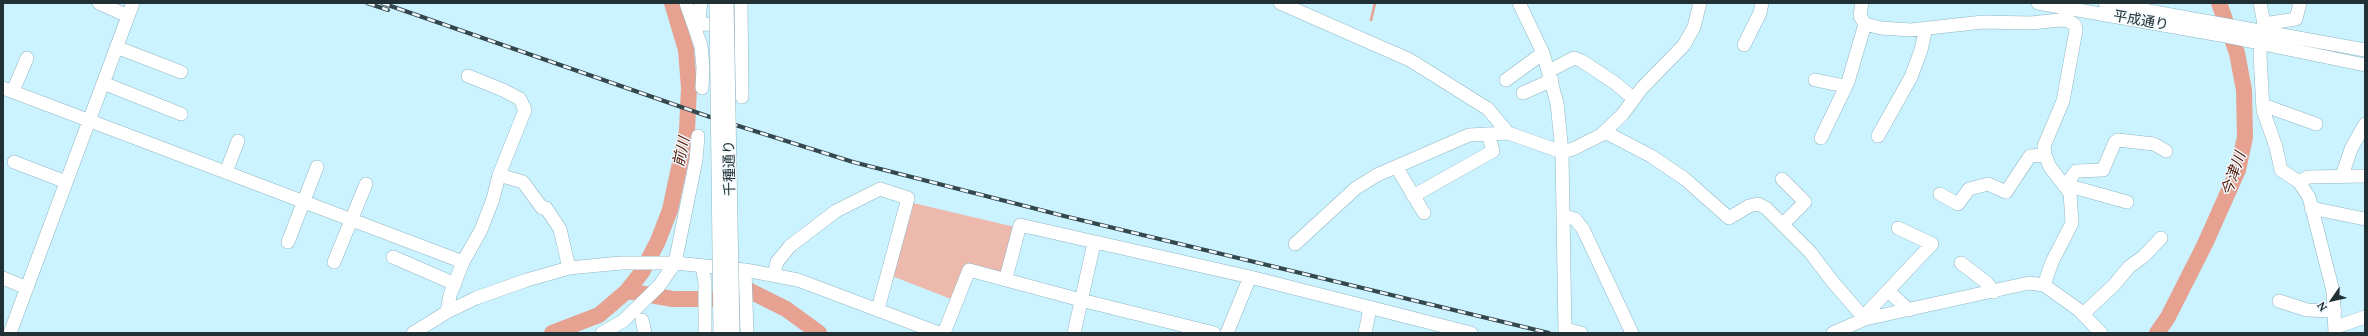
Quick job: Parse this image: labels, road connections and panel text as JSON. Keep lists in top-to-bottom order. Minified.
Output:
{"streets":{"street":["平成通り","千種通り"]},"water":["前川","今津川"],"north":"bottom left"}
